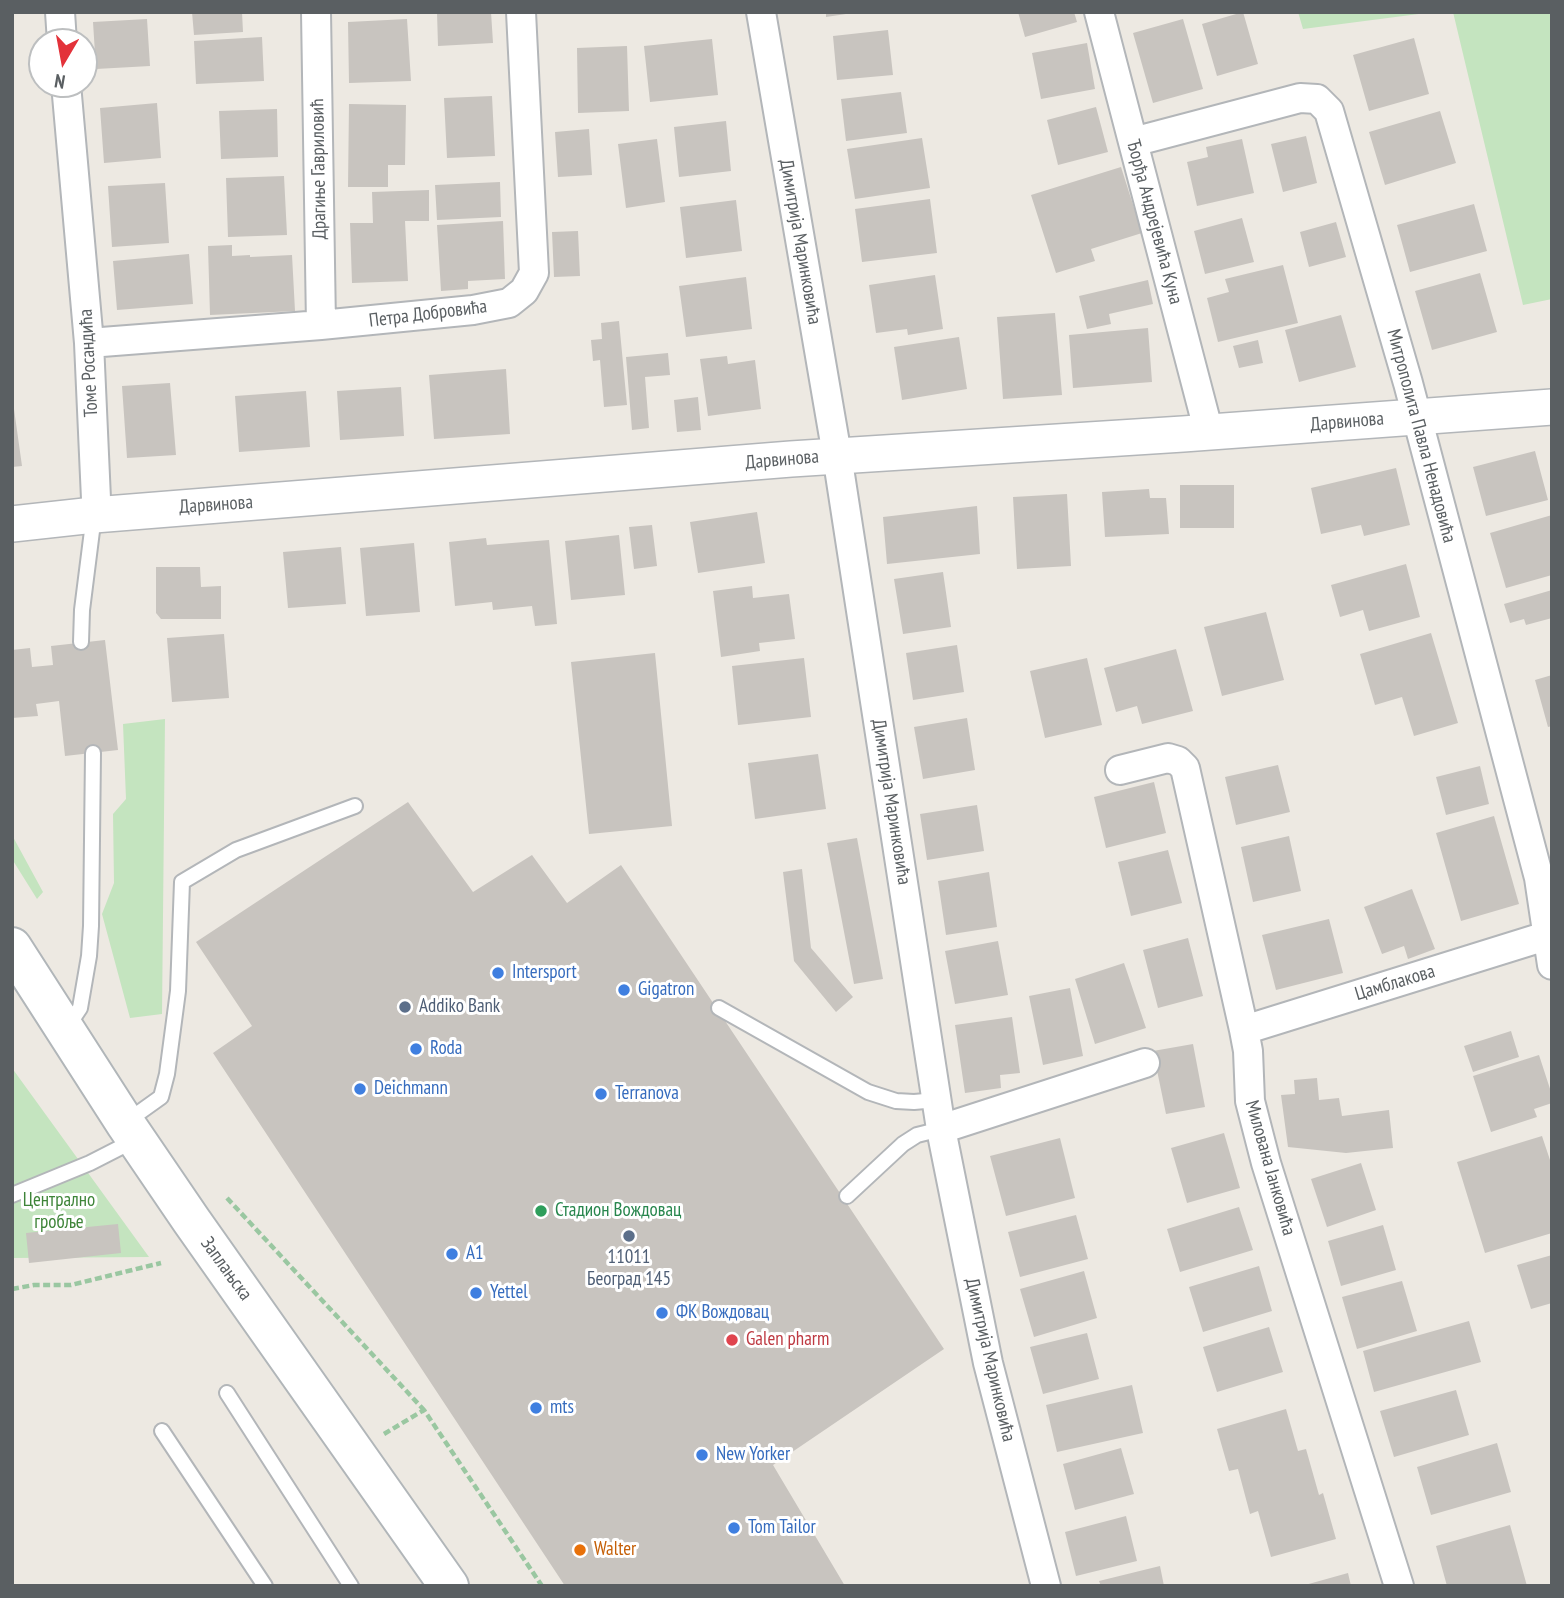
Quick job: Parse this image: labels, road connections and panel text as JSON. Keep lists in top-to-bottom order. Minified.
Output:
{"streets":{"main road":["Заплањска"],"street":["Драгиње Гавриловић","Ђорђа Андрејевића Куна","Димитрија Маринковића","Петра Добровића","Томе Росандића","Дарвинова","Митрополита Павла Ненадовића","Цамблакова","Милована Јанковића"]},"crossings":[["Драгиње Гавриловић","Петра Добровића"],["Ђорђа Андрејевића Куна","Дарвинова"],["Ђорђа Андрејевића Куна","Митрополита Павла Ненадовића"],["Димитрија Маринковића","Дарвинова"],["Петра Добровића","Томе Росандића"],["Томе Росандића","Дарвинова"],["Дарвинова","Митрополита Павла Ненадовића"],["Митрополита Павла Ненадовића","Цамблакова"],["Цамблакова","Милована Јанковића"]],"parks":["Централно гробље"],"places":["Intersport","Gigatron","Addiko Bank","Roda","Deichmann","Terranova","Стадион Вождовац","11011 Београд 145","A1","Yettel","ФК Вождовац","Galen pharm","mts","New Yorker","Tom Tailor","Walter"],"north":"bottom"}
